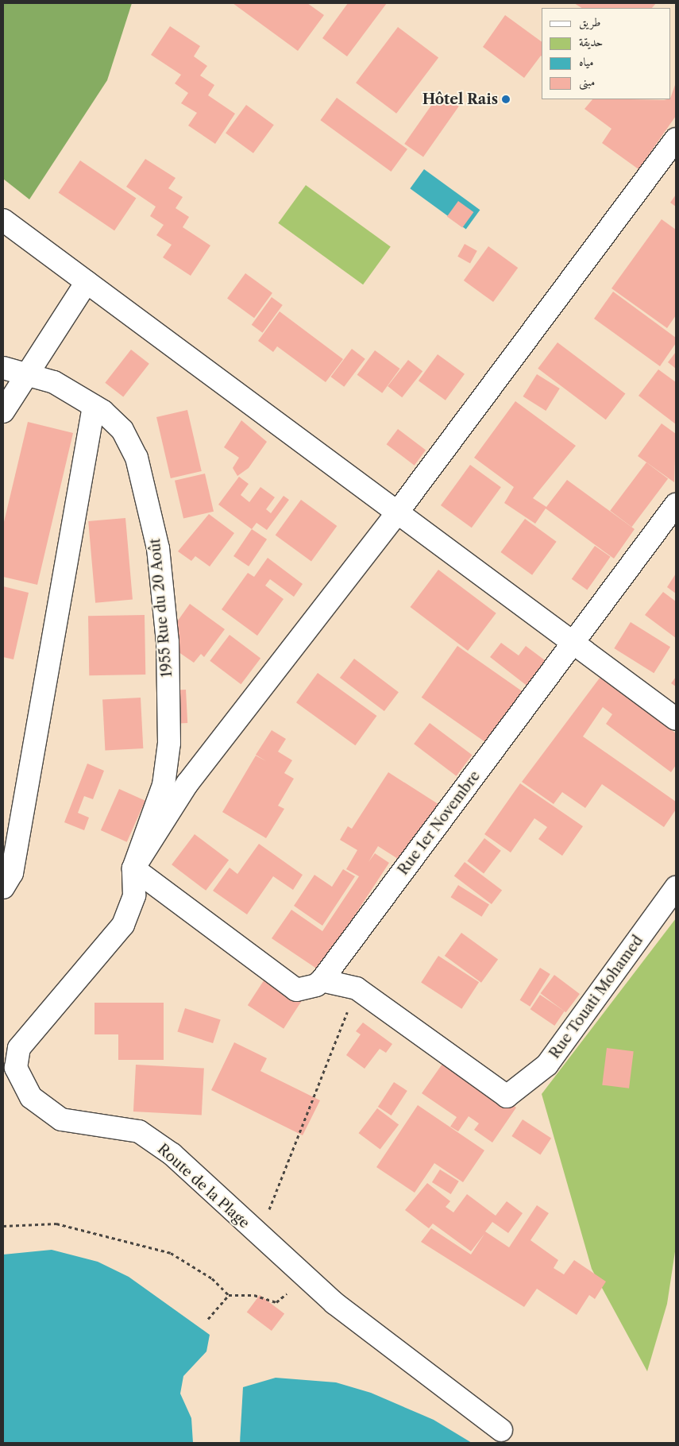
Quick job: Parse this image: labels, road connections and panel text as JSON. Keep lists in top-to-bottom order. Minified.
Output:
{"streets":{"street":["1955 Rue du 20 Août","Rue 1er Novembre","Rue Touati Mohamed","Route de la Plage"]},"crossings":[["1955 Rue du 20 Août","Rue 1er Novembre"],["1955 Rue du 20 Août","Route de la Plage"],["Rue 1er Novembre","Route de la Plage"]],"places":["Hôtel Rais"],"legend":["طريق","حديقة","مياه","مبنى"]}
